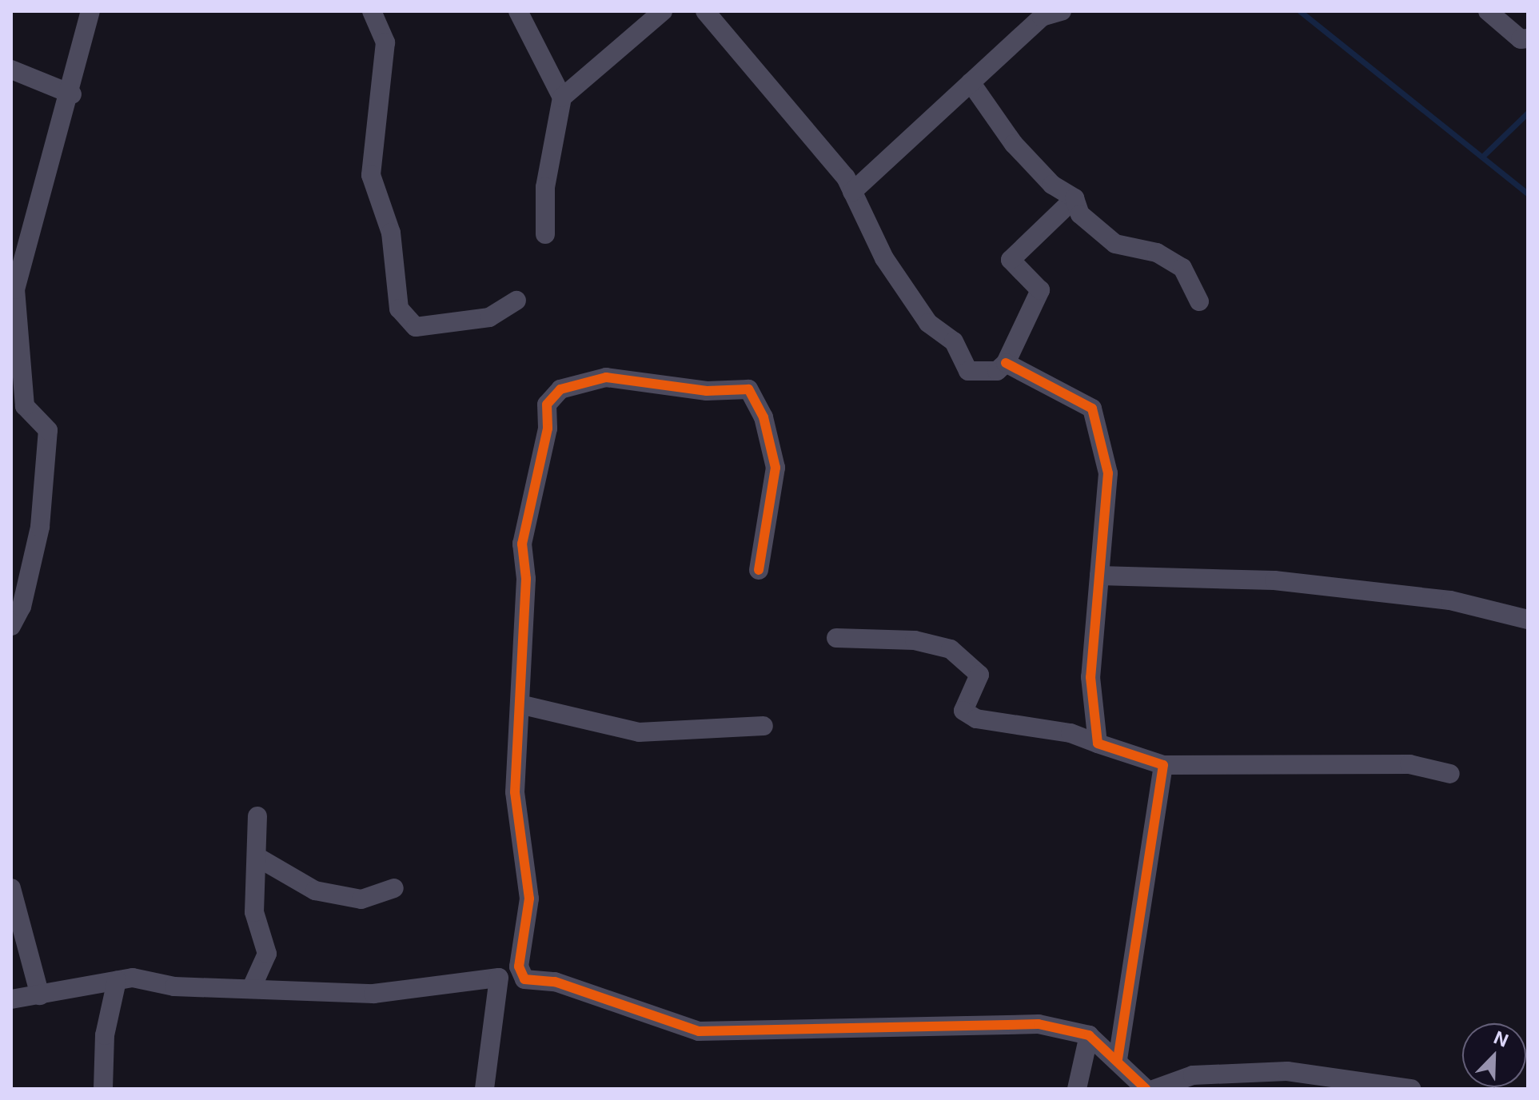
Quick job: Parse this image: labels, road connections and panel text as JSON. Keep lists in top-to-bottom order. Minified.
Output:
{"north":"top right"}
